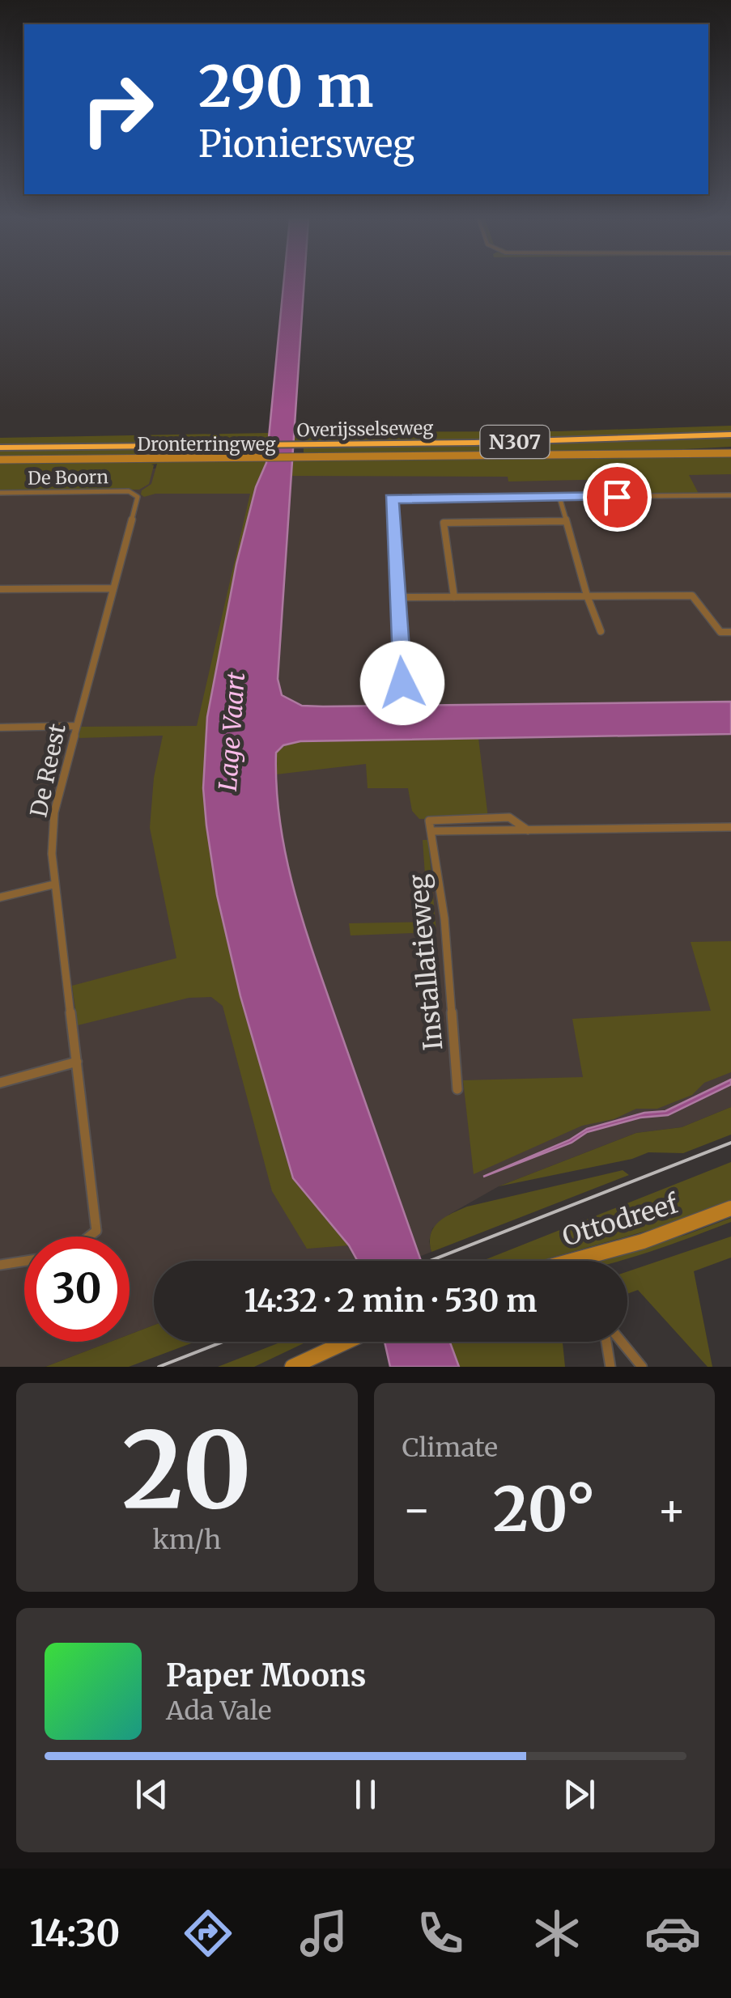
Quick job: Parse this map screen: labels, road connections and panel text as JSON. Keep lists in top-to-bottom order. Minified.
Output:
{"streets":{"highway":["Overijsselseweg","N307"],"main road":["Dronterringweg","Ottodreef"],"street":["De Boorn","De Reest","Installatieweg"]},"crossings":[["De Boorn","De Reest"]],"water":["Lage Vaart"],"page":{"turn":["290 m","Pioniersweg"],"limit":"30","trip":"14:32 · 2 min · 530 m","tile":[["20","km/h"],"Climate"],"heat":["−","20°","+"],"song":["Paper Moons","Ada Vale"],"tabs":"14:30"}}
